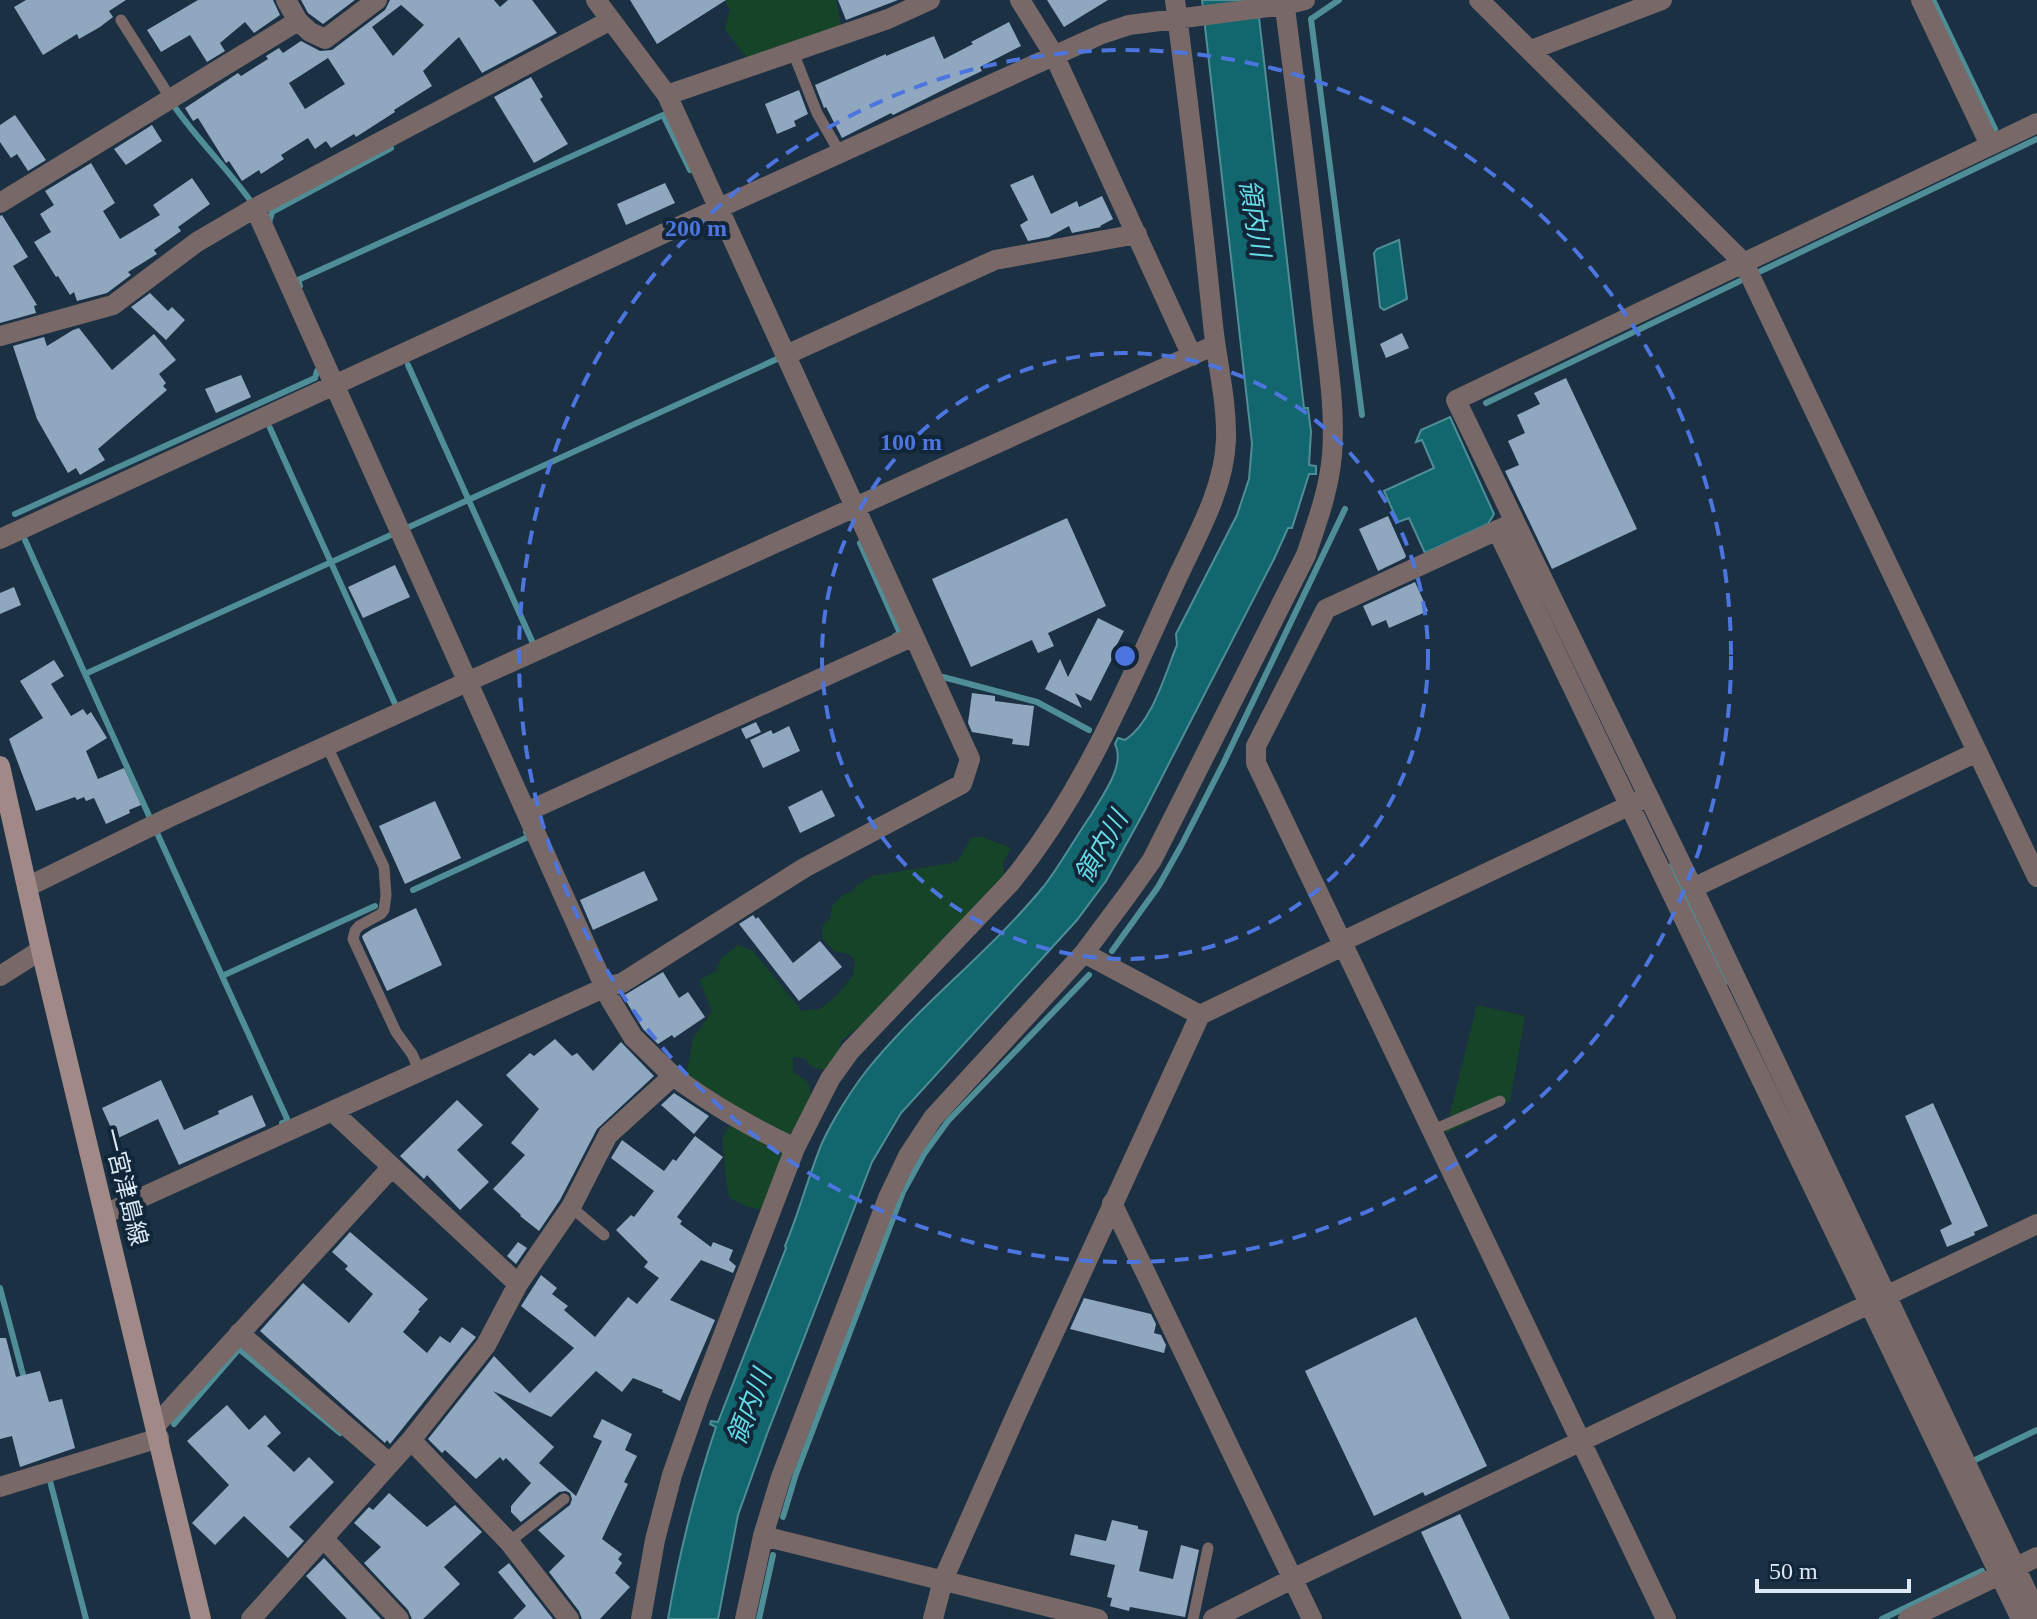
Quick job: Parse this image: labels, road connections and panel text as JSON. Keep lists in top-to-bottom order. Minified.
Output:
{"streets":{"main road":["一宮津島線"]},"water":["領内川"],"scale_bar":"50 m","rings":["200 m","100 m"]}
